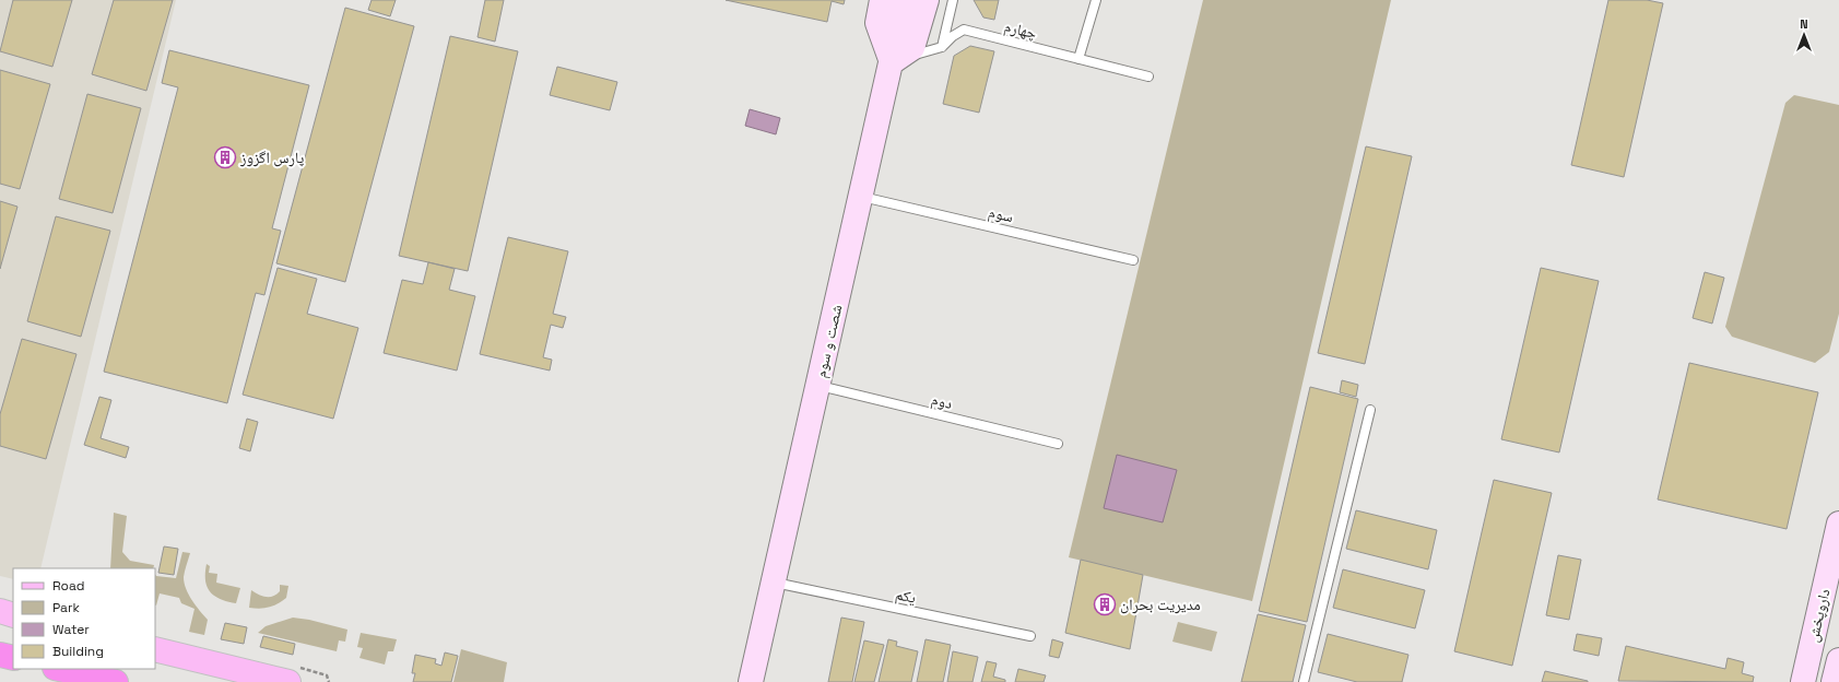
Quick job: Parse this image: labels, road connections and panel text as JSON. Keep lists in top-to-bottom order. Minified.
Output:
{"streets":{"street":["شصت و سوم","داروپخش"],"lane":["چهارم","سوم","دوم","یکم"]},"crossings":[["چهارم","شصت و سوم"],["سوم","شصت و سوم"],["شصت و سوم","دوم"],["شصت و سوم","یکم"]],"places":{"building":["پارس اگزوز","مدیریت بحران"]},"legend":["Road","Park","Water","Building"],"north":"top"}
